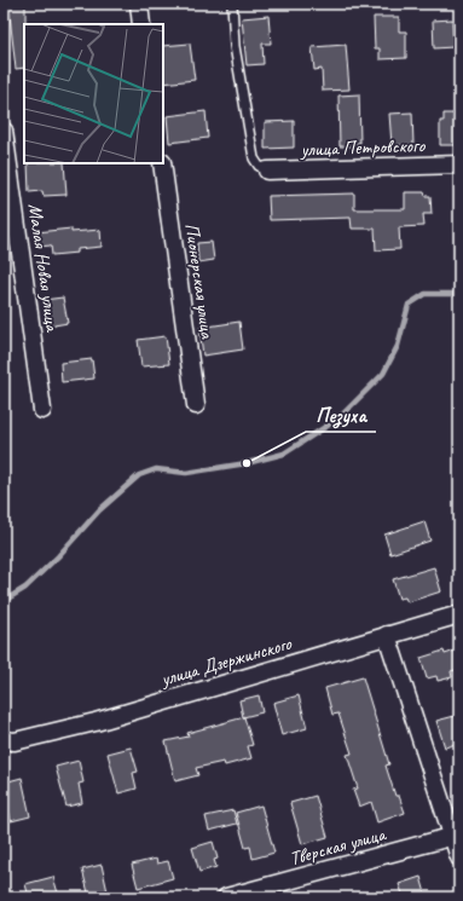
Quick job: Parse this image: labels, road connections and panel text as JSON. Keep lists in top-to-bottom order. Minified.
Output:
{"streets":{"street":["улица Петровского","Малая Новая улица","Пионерская улица","улица Дзержинского","Тверская улица"]},"places":["Пезуха"]}
